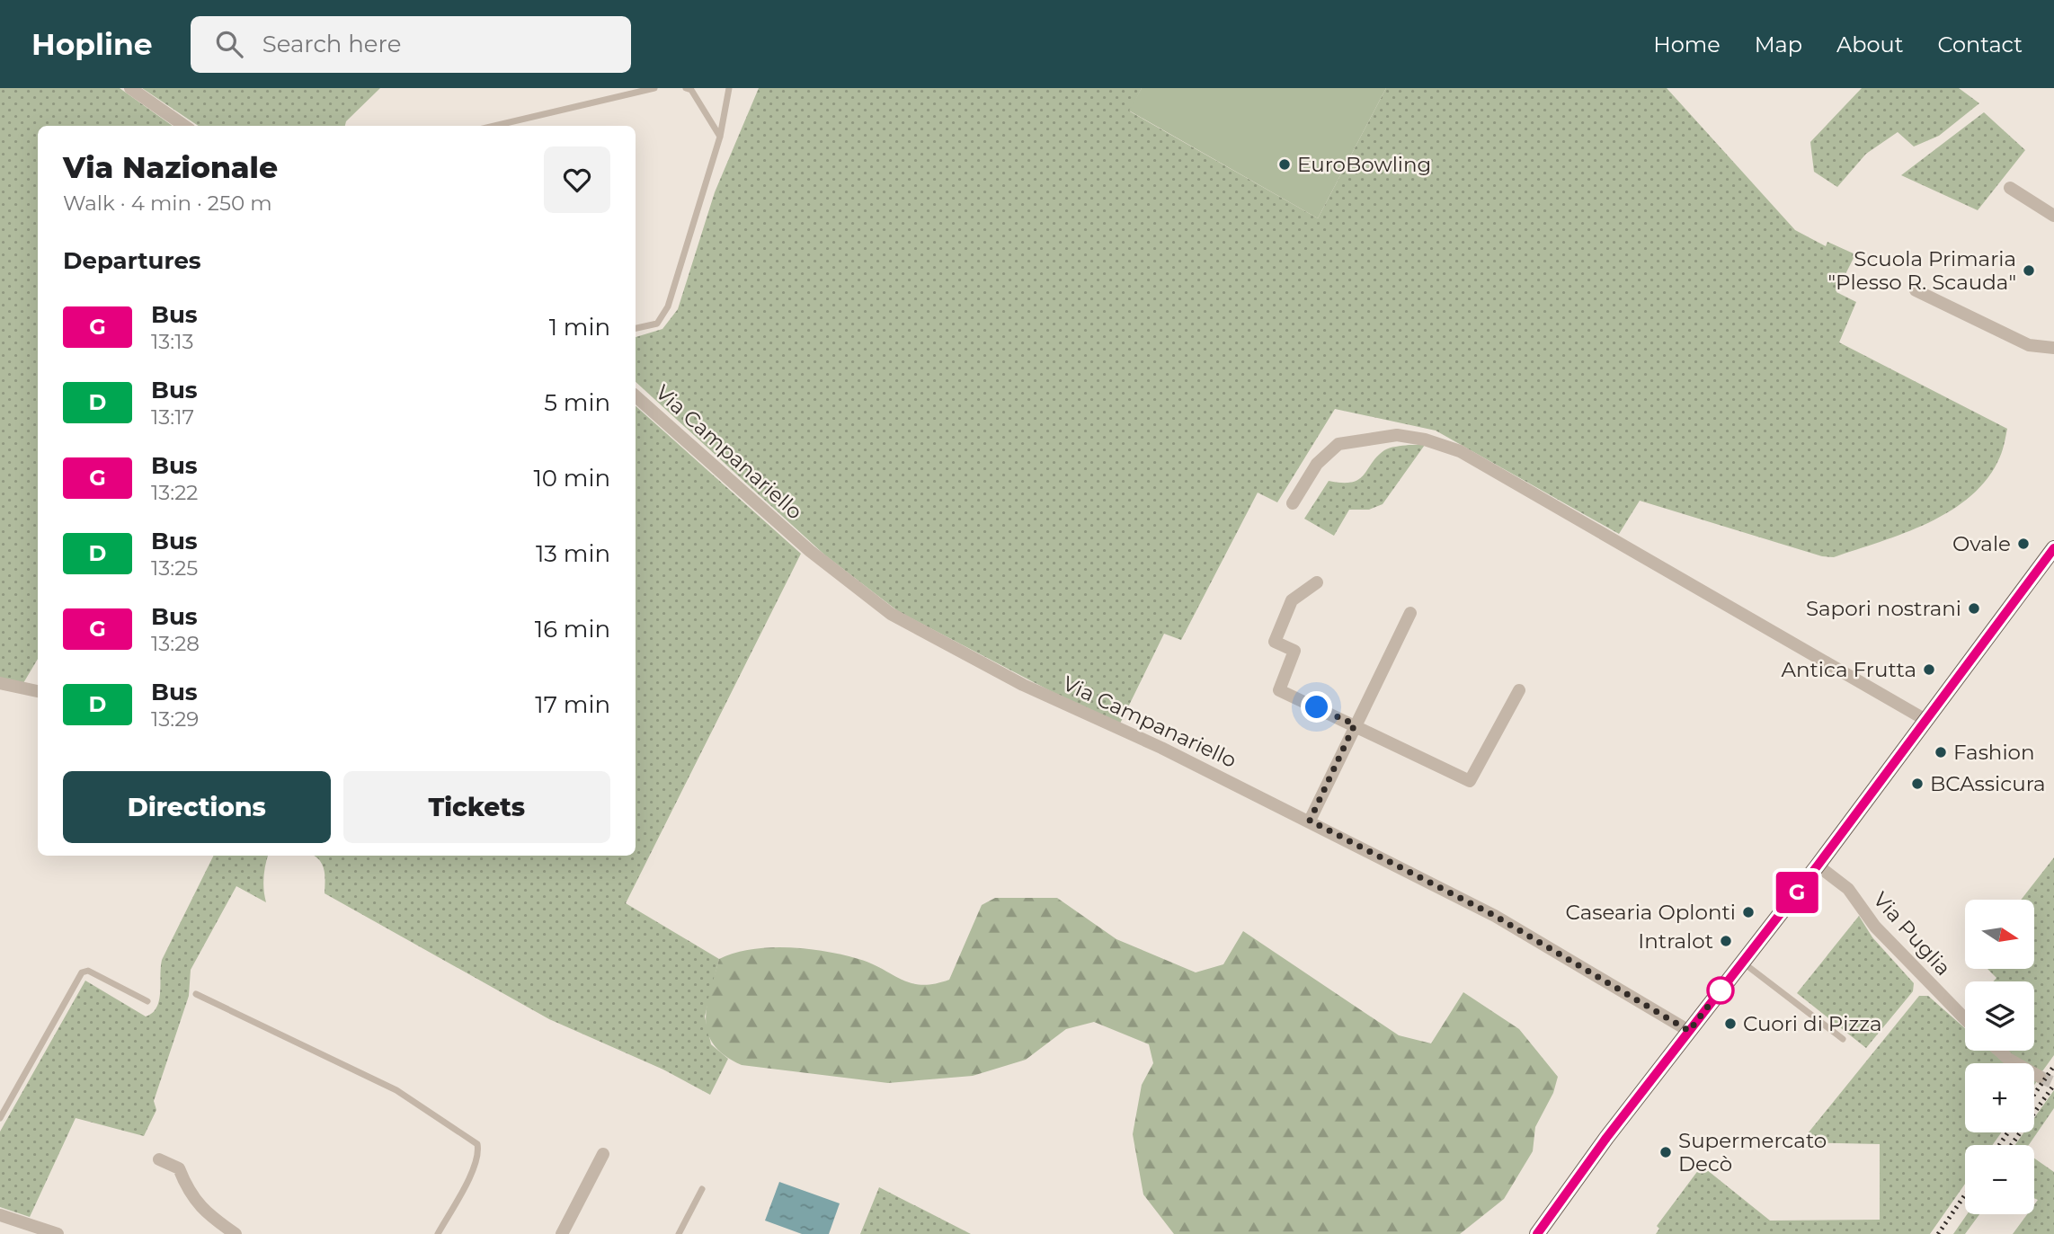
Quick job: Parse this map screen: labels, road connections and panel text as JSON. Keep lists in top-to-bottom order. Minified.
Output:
{"streets":{"street":["Via Campanariello","Via Puglia"]},"places":["EuroBowling","Scuola Primaria \"Plesso R. Scauda\"","Ovale","Sapori nostrani","Antica Frutta","Fashion","BCAssicura","Casearia Oplonti","Intralot","Cuori di Pizza","Supermercato Decò"],"lines":["bus line G"],"north":"right","page":{"header":"Hopline","search":"Search here","nav":["Home","Map","About","Contact"],"on_map":"G","heading":[["Via Nazionale","Walk · 4 min · 250 m"],"Departures"],"list":[{"mark":"G","name":"Bus","note":"13:13","value":"1 min"},{"mark":"D","name":"Bus","note":"13:17","value":"5 min"},{"mark":"G","name":"Bus","note":"13:22","value":"10 min"},{"mark":"D","name":"Bus","note":"13:25","value":"13 min"},{"mark":"G","name":"Bus","note":"13:28","value":"16 min"},{"mark":"D","name":"Bus","note":"13:29","value":"17 min"}],"buttons":["Directions","Tickets"],"map_buttons":["+","−"]}}
